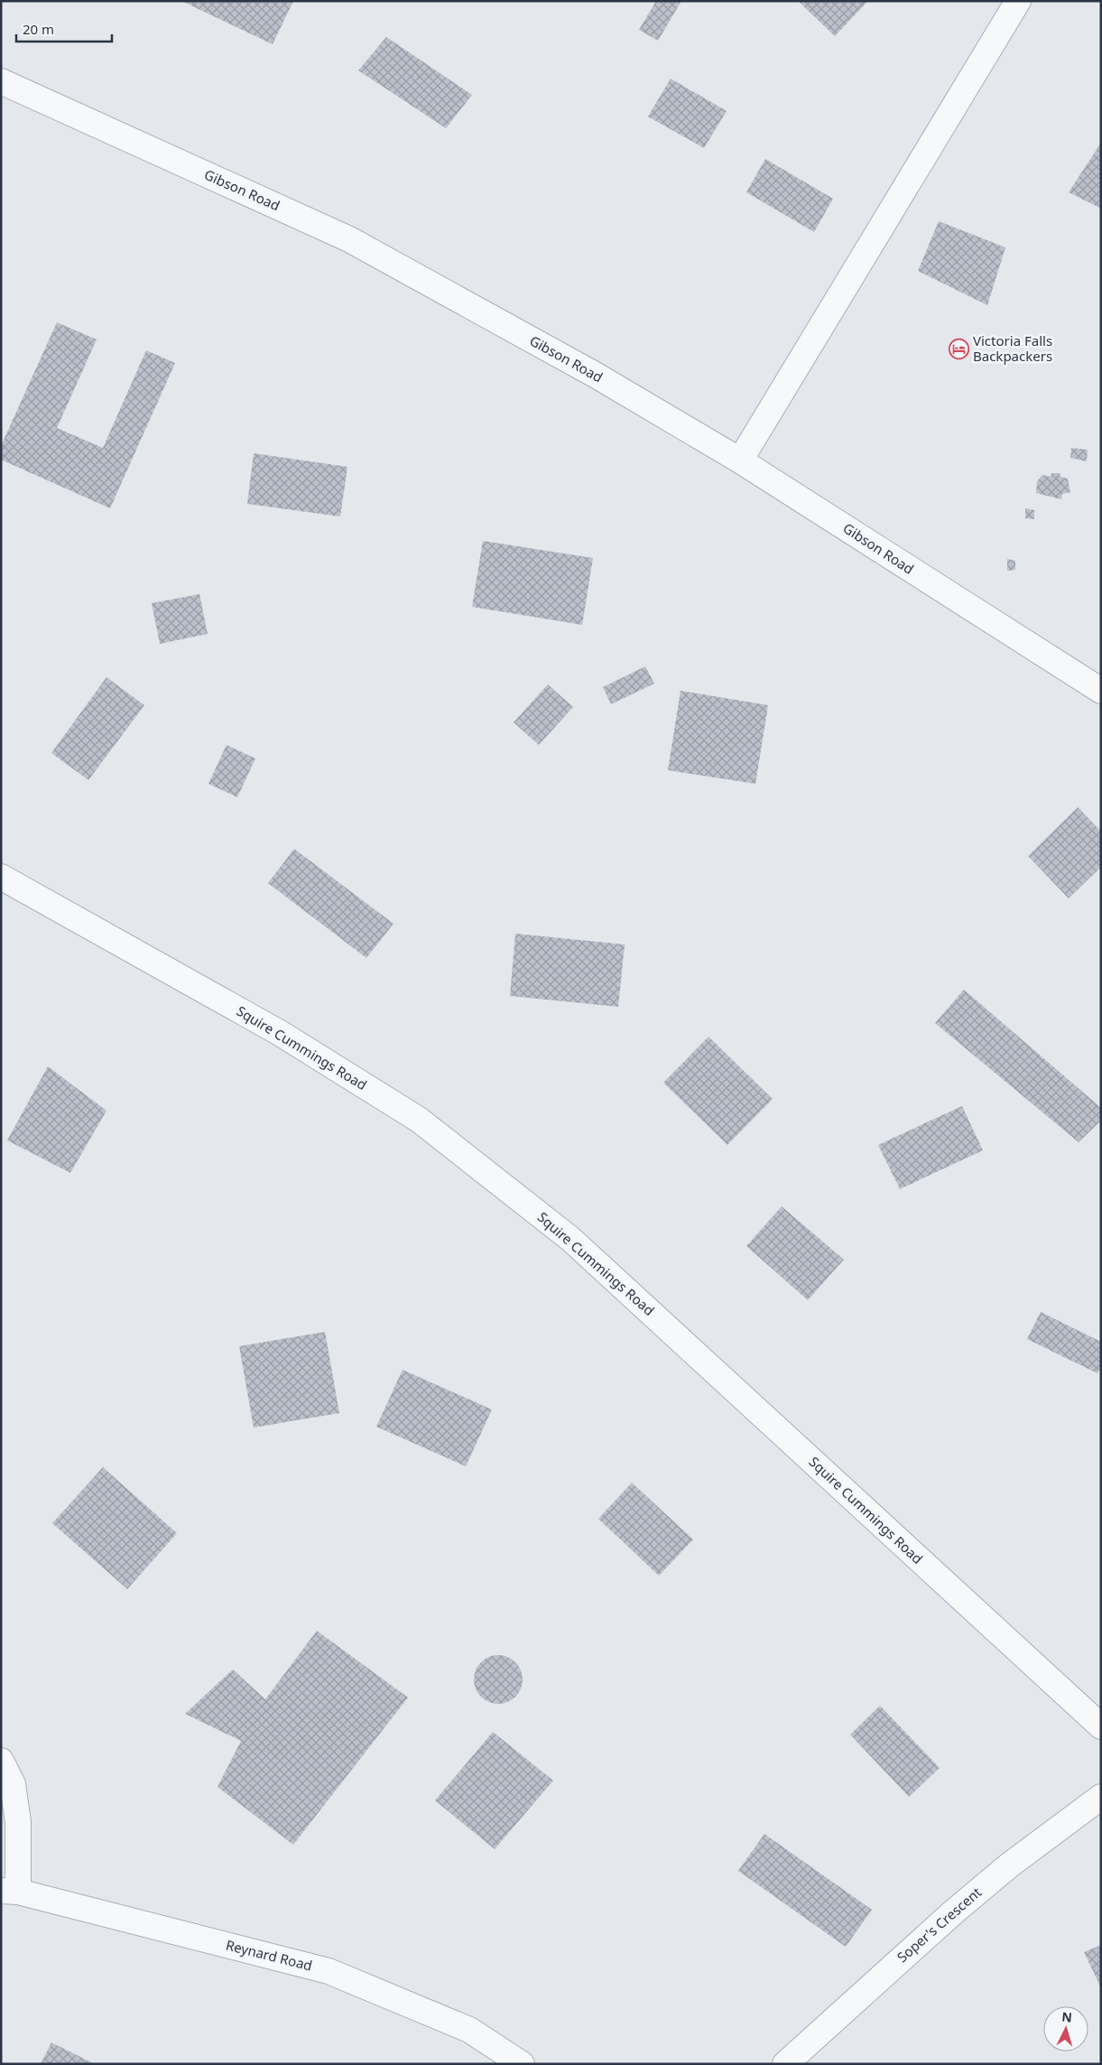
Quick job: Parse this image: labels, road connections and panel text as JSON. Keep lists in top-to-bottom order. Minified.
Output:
{"streets":{"street":["Gibson Road","Squire Cummings Road","Soper's Crescent","Reynard Road"]},"places":{"hotel":["Victoria Falls Backpackers"]},"scale_bar":"20 m","north":"top"}
